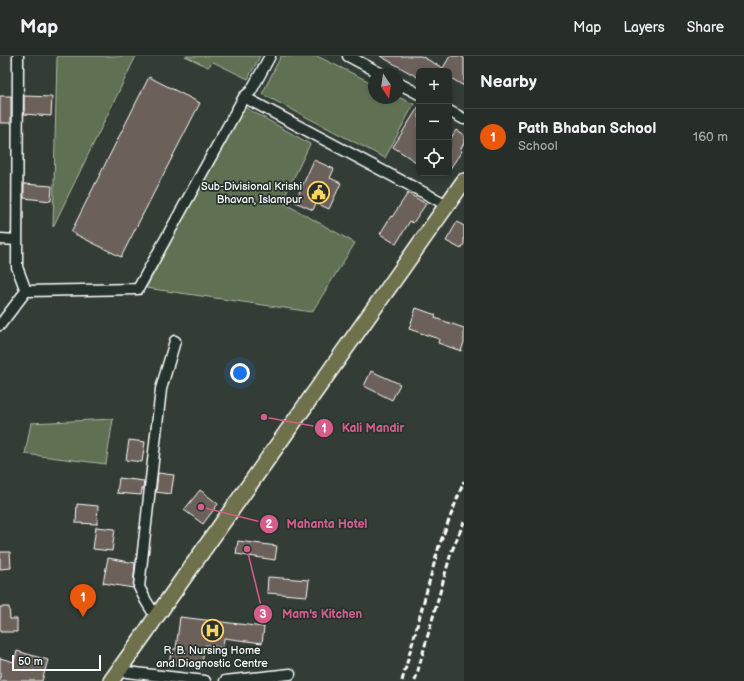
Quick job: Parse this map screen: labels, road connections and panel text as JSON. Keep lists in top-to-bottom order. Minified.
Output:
{"places":{"public building":["Sub-Divisional Krishi Bhavan, Islampur"],"other":["Kali Mandir","Mahanta Hotel","Mam's Kitchen"],"hospital":["R. B. Nursing Home and Diagnostic Centre"]},"scale_bar":"50 m","north":"bottom","page":{"header":"Map","nav":["Map","Layers","Share"],"heading":"Nearby","map_buttons":["+","−"],"list":[{"mark":"1","name":"Path Bhaban School","note":"School","value":"160 m"}],"pins":"1","scale":"50 m"}}
